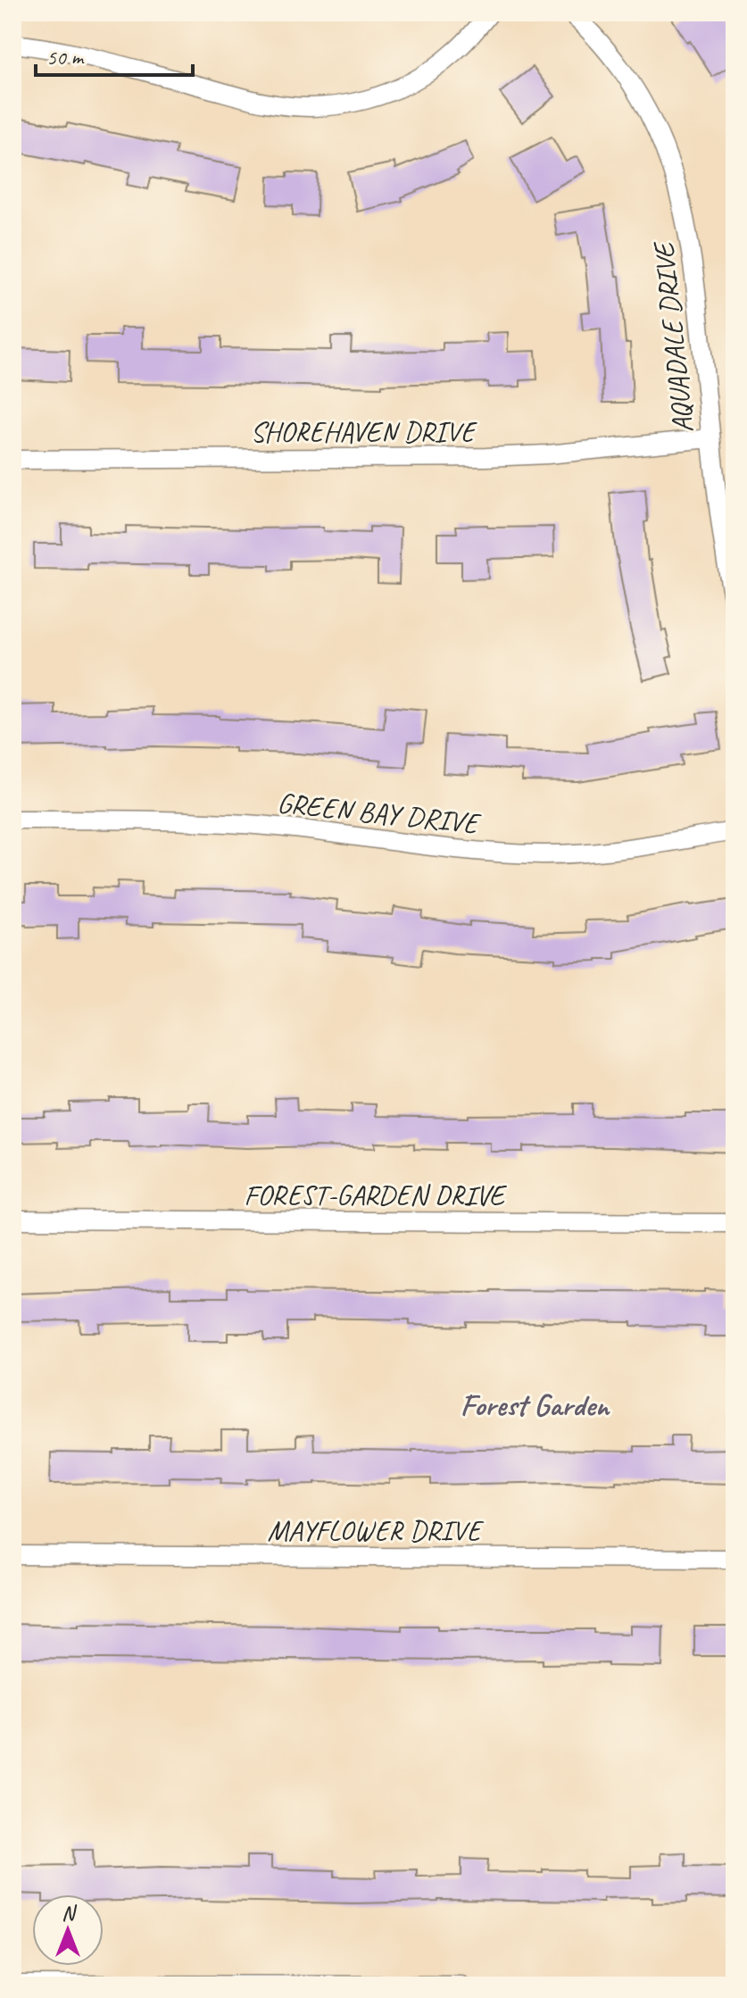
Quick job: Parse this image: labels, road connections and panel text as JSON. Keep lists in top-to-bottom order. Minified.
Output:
{"streets":{"street":["AQUADALE DRIVE","SHOREHAVEN DRIVE","GREEN BAY DRIVE","FOREST-GARDEN DRIVE","MAYFLOWER DRIVE"]},"crossings":[["AQUADALE DRIVE","SHOREHAVEN DRIVE"]],"districts":["Forest Garden"],"scale_bar":"50 m","north":"top"}
